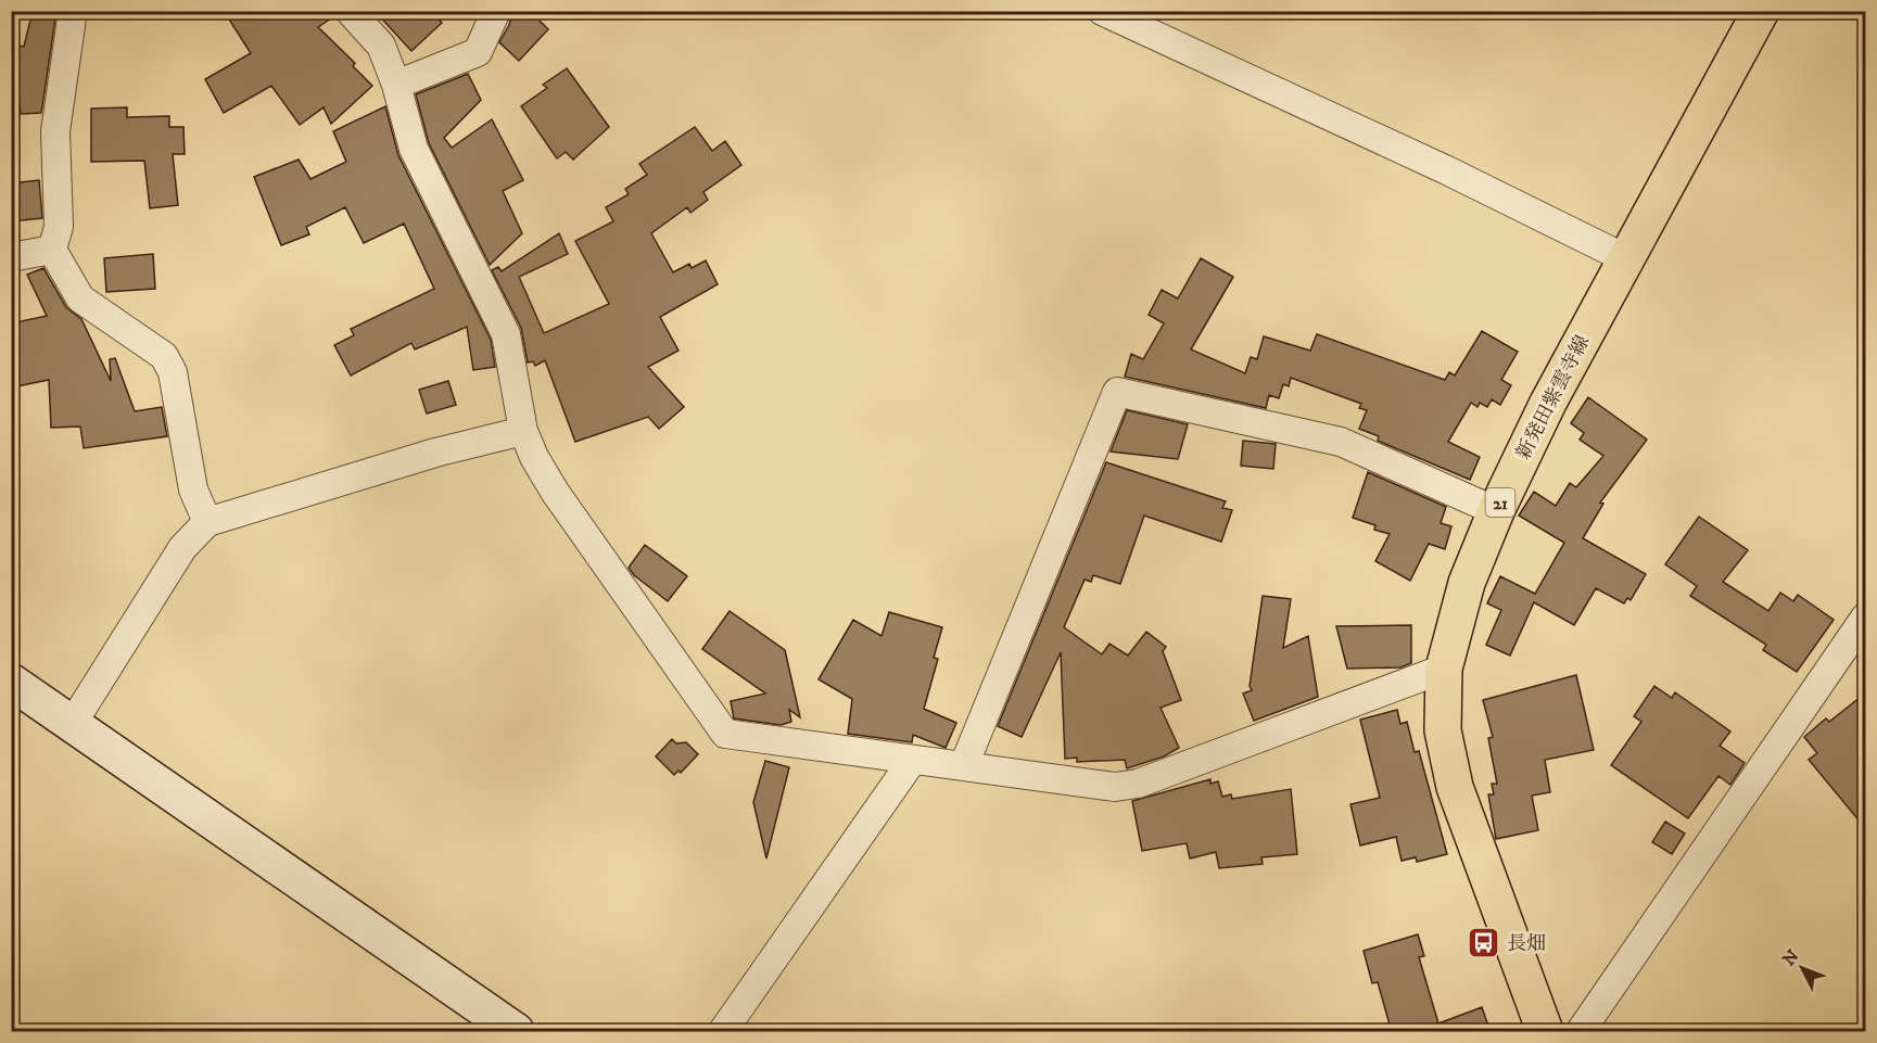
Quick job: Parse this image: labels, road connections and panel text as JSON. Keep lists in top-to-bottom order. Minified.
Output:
{"streets":{"main road":["新発田紫雲寺線","21"]},"places":{"bus stop":["長畑"]},"north":"top left"}
